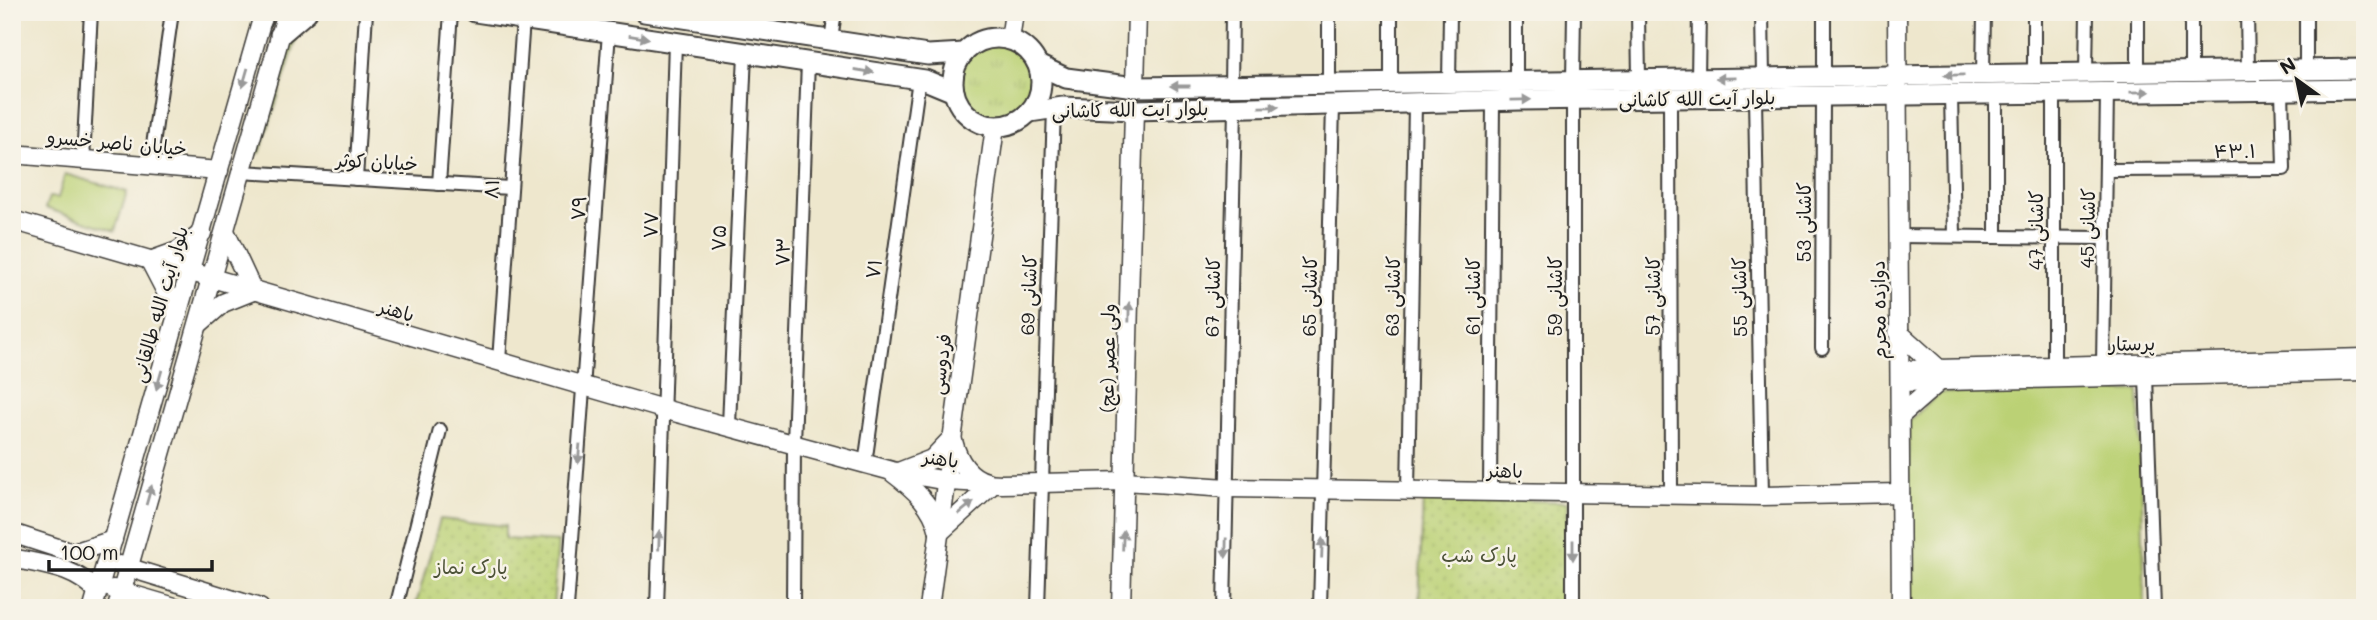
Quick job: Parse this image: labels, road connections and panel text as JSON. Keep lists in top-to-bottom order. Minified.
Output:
{"streets":{"main road":["بلوار آیت الله کاشانی","خیابان ناصر خسرو","بلوار آیت الله طالقانی","باهنر","دوازده محرم","پرستار","ولی عصر (عج)","فردوسی"],"street":["۴۳.۱","خیابان کوثر","۸۱","۷۹","کاشانی 53","۷۷","کاشانی 45","کاشانی 47","۷۵","۷۳","۷۱","کاشانی 69","کاشانی 65","کاشانی 63","کاشانی 61","کاشانی 59","کاشانی 57","کاشانی 67","کاشانی 55"]},"crossings":[["بلوار آیت الله کاشانی","۴۳.۱"],["بلوار آیت الله کاشانی","کاشانی 53"],["بلوار آیت الله کاشانی","کاشانی 45"],["بلوار آیت الله کاشانی","کاشانی 47"],["بلوار آیت الله کاشانی","کاشانی 69"],["بلوار آیت الله کاشانی","کاشانی 65"],["بلوار آیت الله کاشانی","کاشانی 63"],["بلوار آیت الله کاشانی","کاشانی 61"],["بلوار آیت الله کاشانی","کاشانی 59"],["بلوار آیت الله کاشانی","کاشانی 57"],["بلوار آیت الله کاشانی","کاشانی 67"],["بلوار آیت الله کاشانی","کاشانی 55"],["بلوار آیت الله کاشانی","دوازده محرم"],["بلوار آیت الله کاشانی","ولی عصر (عج)"],["بلوار آیت الله کاشانی","فردوسی"],["خیابان ناصر خسرو","بلوار آیت الله طالقانی"],["۴۳.۱","کاشانی 45"],["خیابان کوثر","۸۱"],["۸۱","باهنر"],["۷۹","باهنر"],["۷۷","باهنر"],["کاشانی 45","پرستار"],["کاشانی 47","پرستار"],["۷۵","باهنر"],["۷۳","باهنر"],["۷۱","باهنر"],["کاشانی 69","باهنر"],["کاشانی 65","باهنر"],["کاشانی 63","باهنر"],["کاشانی 61","باهنر"],["کاشانی 59","باهنر"],["کاشانی 57","باهنر"],["کاشانی 67","باهنر"],["کاشانی 55","باهنر"],["بلوار آیت الله طالقانی","باهنر"],["باهنر","دوازده محرم"],["باهنر","ولی عصر (عج)"],["باهنر","فردوسی"],["دوازده محرم","پرستار"]],"one_way":["۷۹","۷۷","ولی عصر (عج)"],"parks":["پارک شب","پارک نماز"],"scale_bar":"100 m","north":"top left"}
